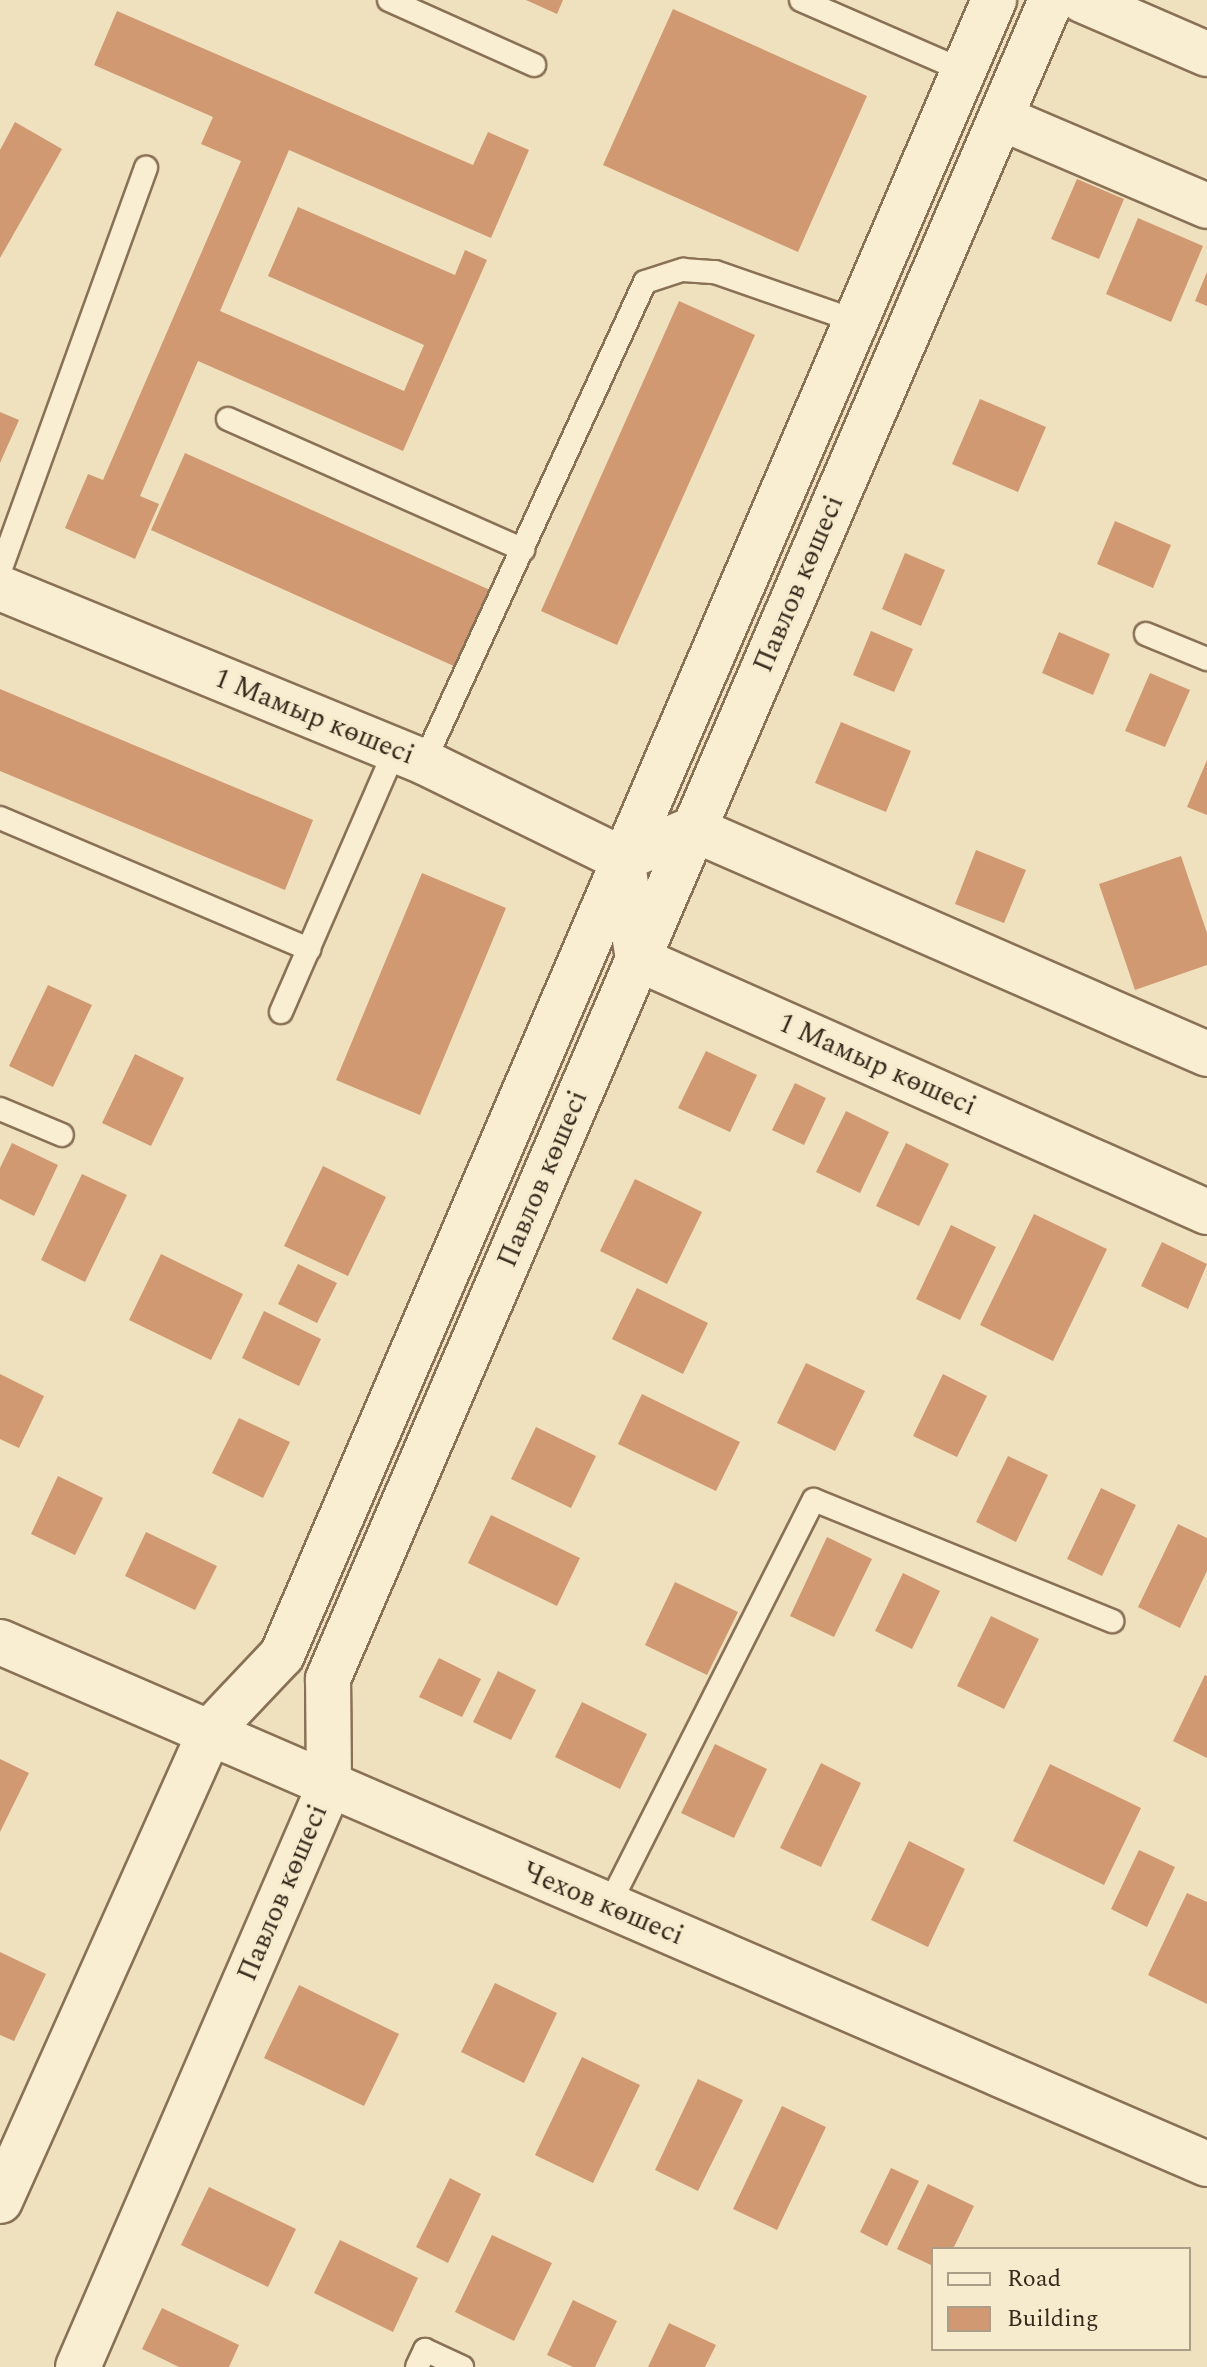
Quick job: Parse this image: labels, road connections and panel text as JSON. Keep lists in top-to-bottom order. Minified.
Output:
{"streets":{"street":["Павлов көшесі","1 Мамыр көшесі","Чехов көшесі"]},"crossings":[["Павлов көшесі","1 Мамыр көшесі"],["Павлов көшесі","Чехов көшесі"]],"legend":["Road","Building"]}
